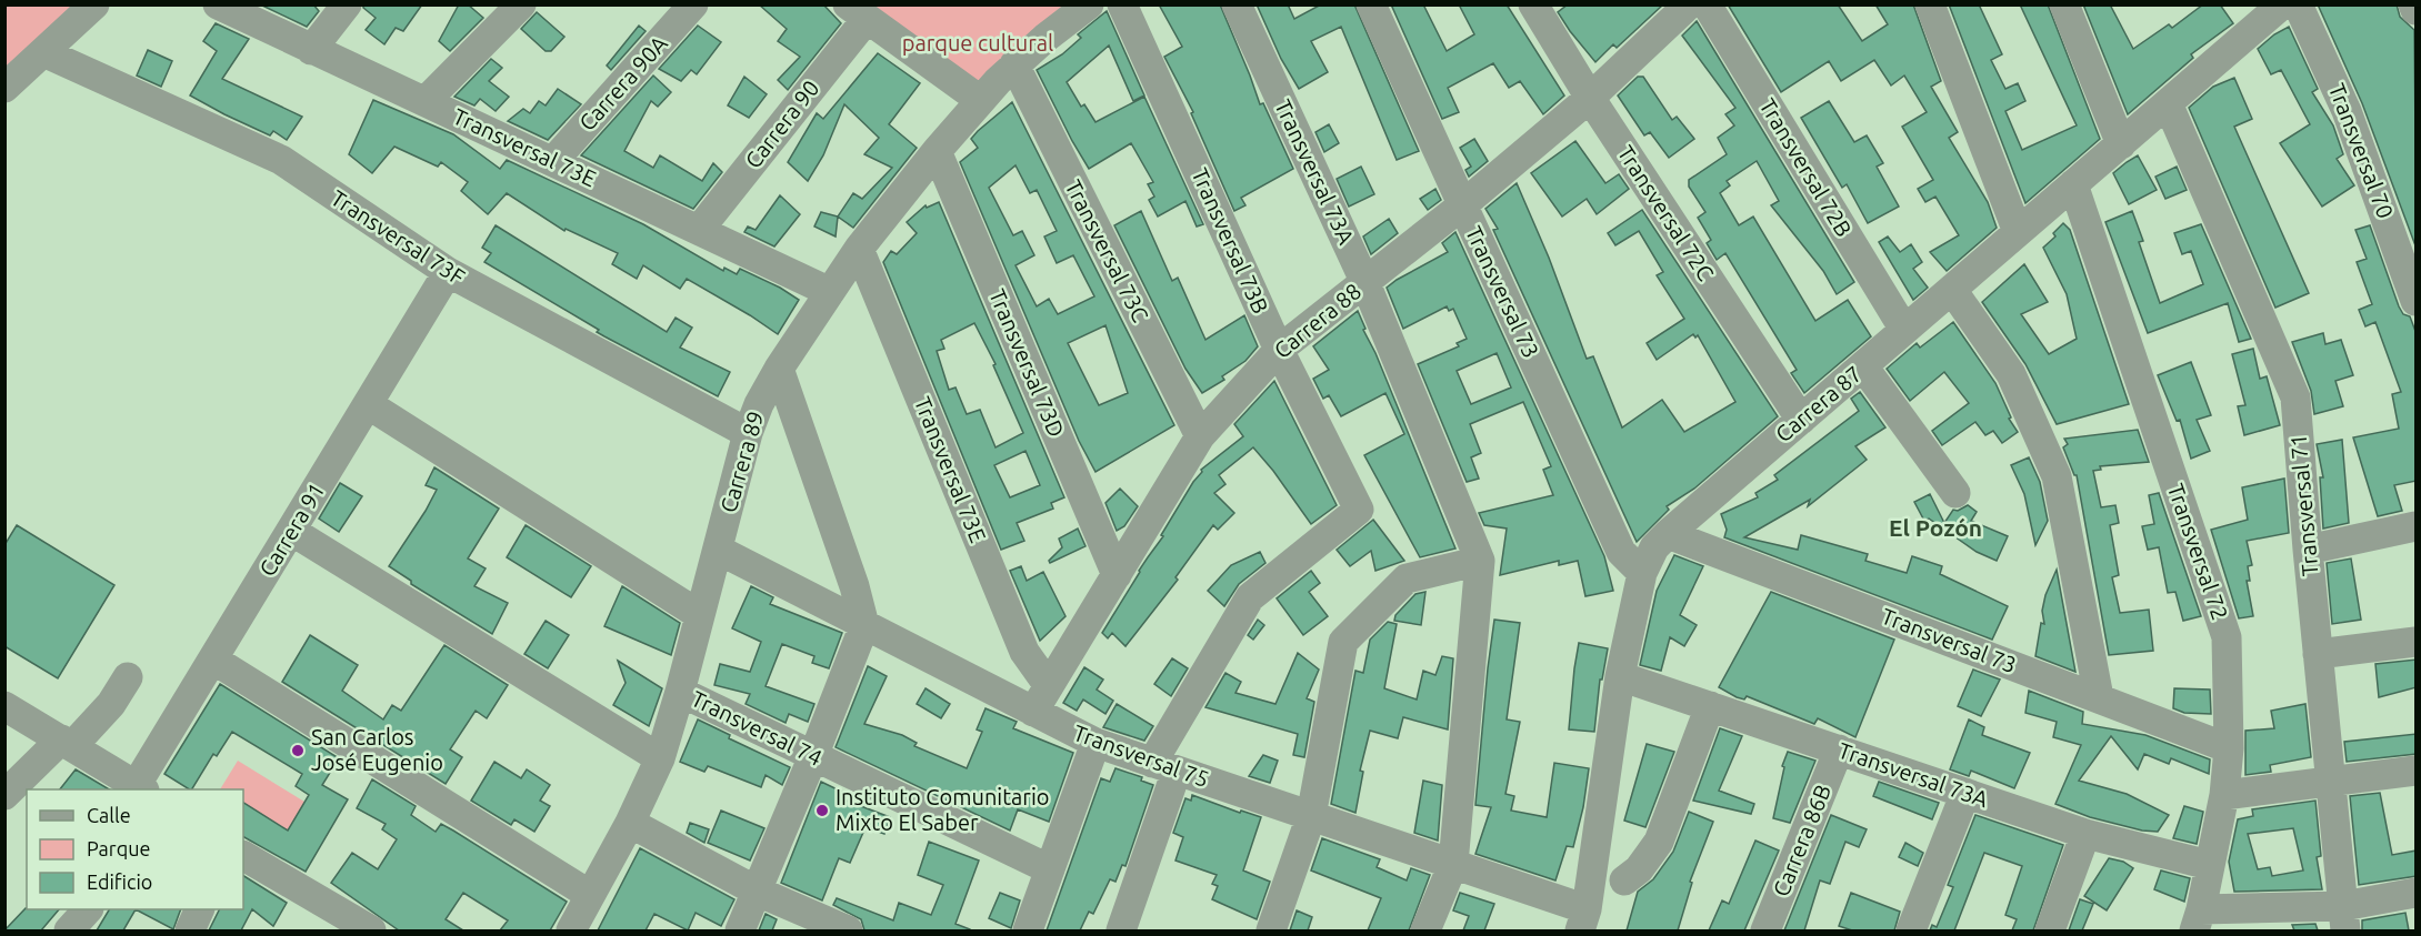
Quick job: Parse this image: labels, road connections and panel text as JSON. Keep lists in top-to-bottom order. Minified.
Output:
{"streets":{"street":["Carrera 90A","Carrera 90","Transversal 73E","Transversal 70","Transversal 72B","Transversal 73A","Transversal 72C","Transversal 73F","Transversal 73B","Transversal 73C","Transversal 73","Carrera 88","Transversal 73D","Carrera 87","Carrera 89","Transversal 71","Carrera 91","Transversal 72","Transversal 74","Transversal 75","Carrera 86B"]},"crossings":[["Carrera 90A","Transversal 73E"],["Carrera 90","Transversal 73E"],["Transversal 73E","Carrera 88"],["Transversal 73E","Carrera 89"],["Transversal 72B","Carrera 88"],["Transversal 72B","Carrera 87"],["Transversal 73A","Carrera 88"],["Transversal 73A","Carrera 87"],["Transversal 73A","Transversal 72"],["Transversal 73A","Carrera 86B"],["Transversal 72C","Carrera 88"],["Transversal 72C","Carrera 87"],["Transversal 73F","Carrera 89"],["Transversal 73F","Carrera 91"],["Transversal 73B","Carrera 88"],["Transversal 73B","Transversal 75"],["Transversal 73C","Carrera 88"],["Transversal 73C","Carrera 89"],["Transversal 73","Carrera 88"],["Transversal 73","Carrera 87"],["Transversal 73","Transversal 72"],["Carrera 88","Transversal 73D"],["Carrera 88","Transversal 75"],["Transversal 73D","Carrera 89"],["Carrera 87","Transversal 71"],["Carrera 87","Transversal 72"],["Carrera 87","Transversal 75"],["Carrera 89","Transversal 74"],["Carrera 89","Transversal 75"]],"districts":["El Pozón"],"parks":["parque cultural"],"places":["San Carlos José Eugenio","Instituto Comunitario Mixto El Saber"],"legend":["Calle","Parque","Edificio"]}
